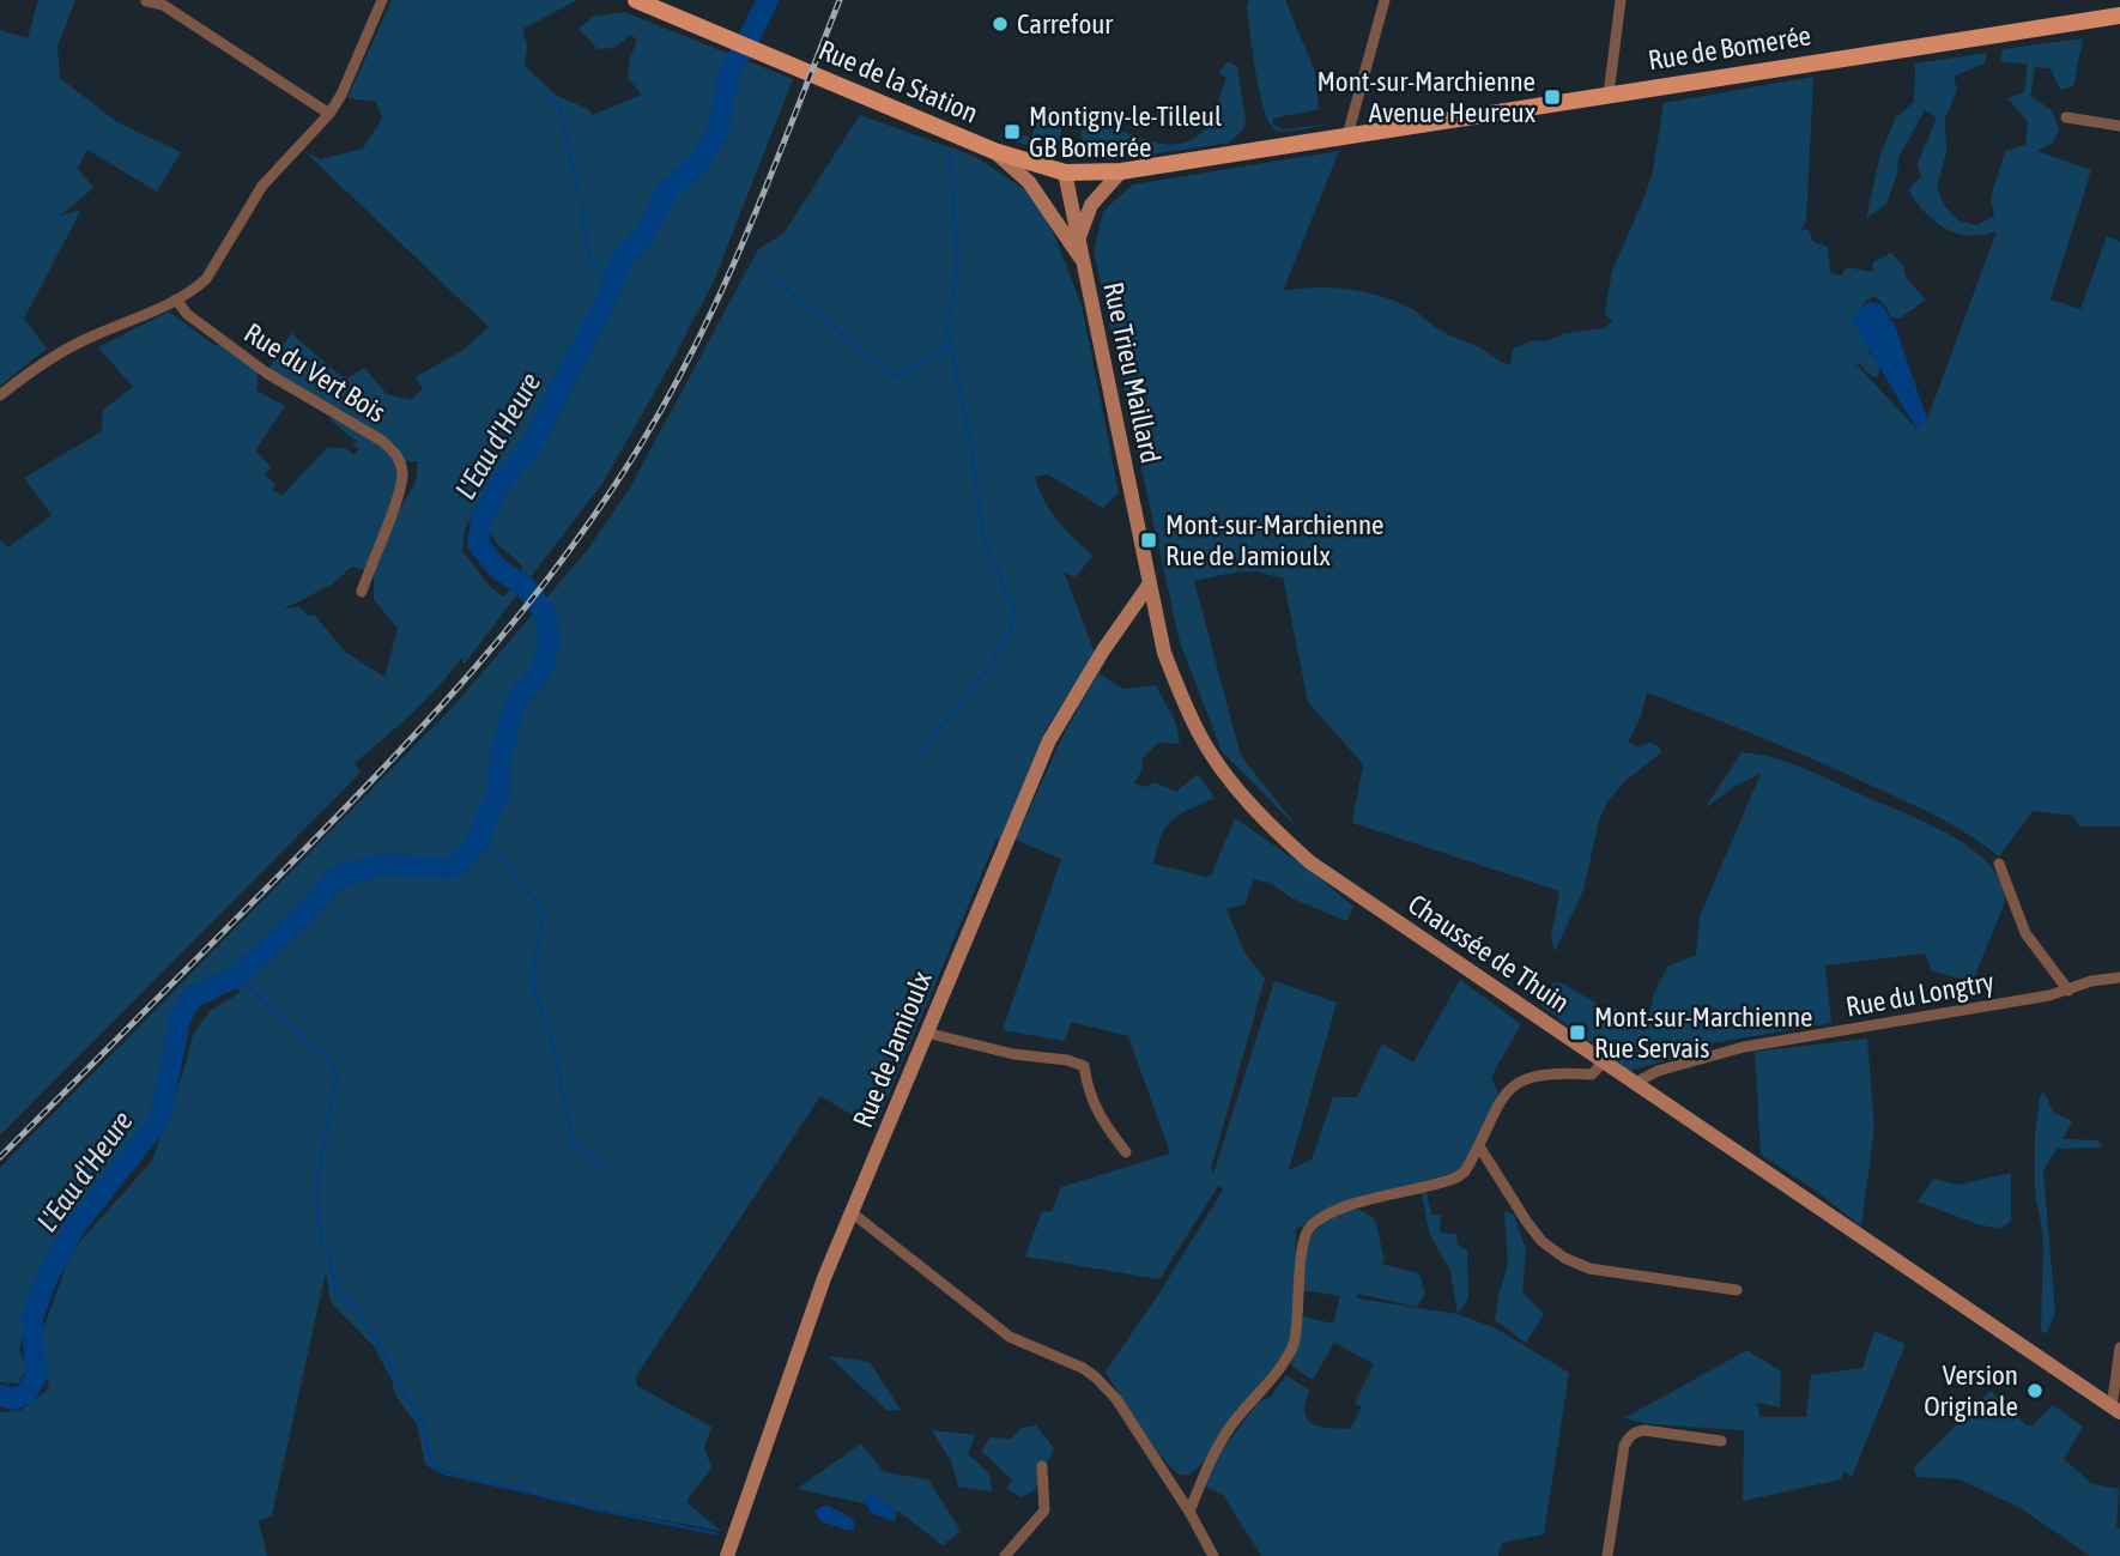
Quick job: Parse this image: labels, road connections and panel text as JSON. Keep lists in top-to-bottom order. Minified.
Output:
{"streets":{"main road":["Rue de Bomerée","Rue de la Station","Rue Trieu Maillard","Chaussée de Thuin","Rue de Jamioulx"],"street":["Rue du Vert Bois","Rue du Longtry"]},"crossings":[["Rue de Bomerée","Rue de la Station"],["Rue de la Station","Rue Trieu Maillard"],["Rue Trieu Maillard","Chaussée de Thuin"],["Rue Trieu Maillard","Rue de Jamioulx"],["Chaussée de Thuin","Rue du Longtry"],["Chaussée de Thuin","Rue de Jamioulx"]],"water":["L'Eau d'Heure"],"places":{"other":["Carrefour","Version Originale"],"transit":["Mont-sur-Marchienne Avenue Heureux","Montigny-le-Tilleul GB Bomerée","Mont-sur-Marchienne Rue de Jamioulx","Mont-sur-Marchienne Rue Servais"]}}
